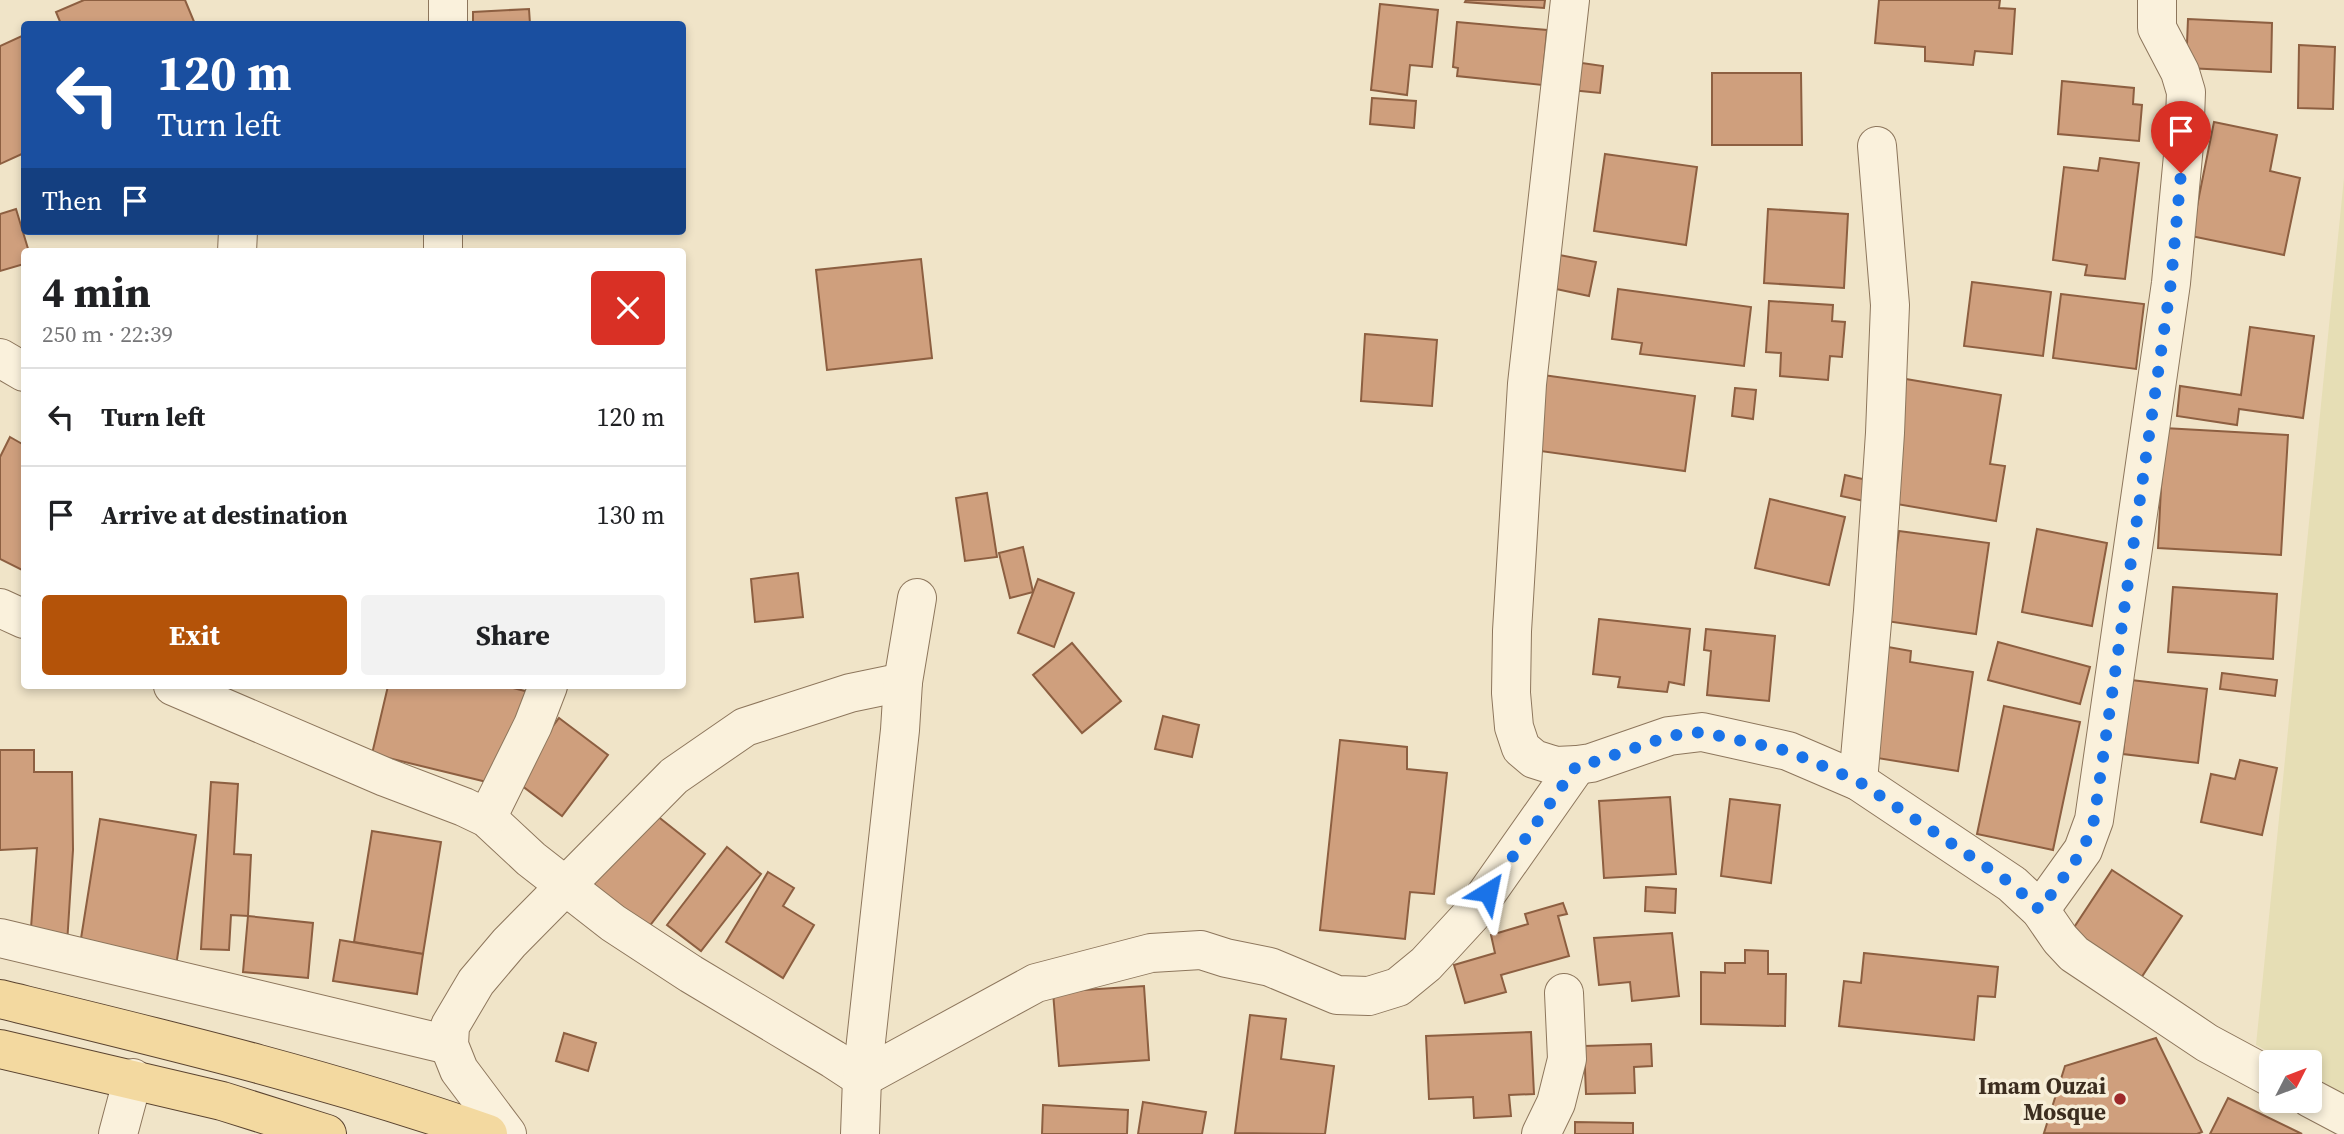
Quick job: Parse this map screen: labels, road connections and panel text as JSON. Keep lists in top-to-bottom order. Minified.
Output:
{"places":["Imam Ouzai Mosque"],"north":"top right","page":{"turn":["120 m","Turn left"],"then":"Then","heading":["4 min","250 m · 22:39"],"list":[{"name":"Turn left","value":"120 m"},{"name":"Arrive at destination","value":"130 m"}],"buttons":["Exit","Share"]}}
